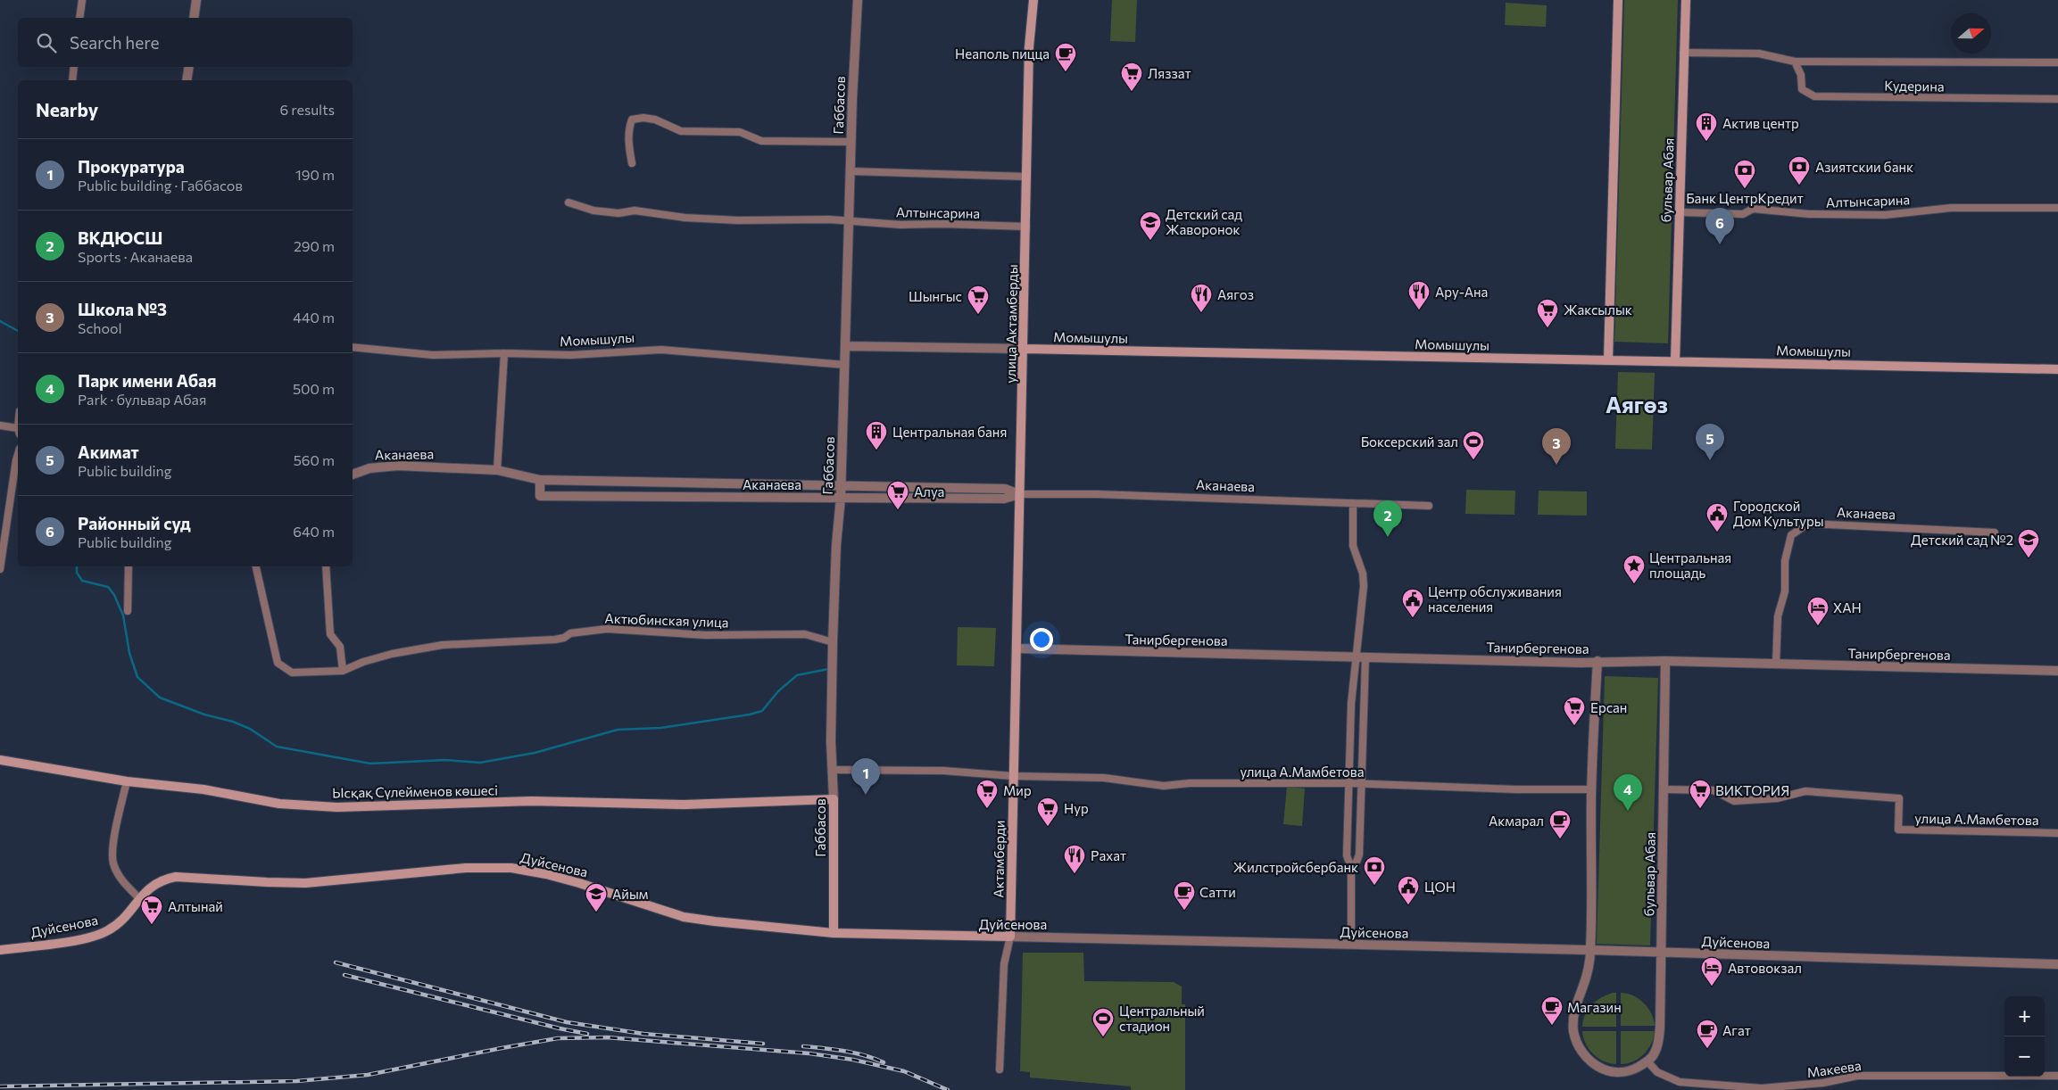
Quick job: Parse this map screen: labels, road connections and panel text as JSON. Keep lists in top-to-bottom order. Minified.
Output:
{"streets":{"main road":["Габбасов","бульвар Абая","улица Актамберды","Момышулы","Ысқақ Сүлейменов көшесі","Актамберди","Дуйсенова"],"street":["Кудерина","Алтынсарина","Аканаева","Актюбинская улица","Танирбергенова","улица А.Мамбетова","Макеева"]},"crossings":[["Кудерина","бульвар Абая"],["Габбасов","Алтынсарина"],["Габбасов","Момышулы"],["Габбасов","Аканаева"],["Габбасов","Актюбинская улица"],["Габбасов","улица А.Мамбетова"],["Габбасов","Ысқақ Сүлейменов көшесі"],["Габбасов","Дуйсенова"],["бульвар Абая","Алтынсарина"],["бульвар Абая","Момышулы"],["бульвар Абая","Танирбергенова"],["бульвар Абая","улица А.Мамбетова"],["бульвар Абая","Дуйсенова"],["Алтынсарина","улица Актамберды"],["улица Актамберды","Момышулы"],["улица Актамберды","Аканаева"],["улица Актамберды","Танирбергенова"],["улица Актамберды","Актамберди"],["Аканаева","Танирбергенова"],["Танирбергенова","Актамберди"],["улица А.Мамбетова","Актамберди"],["Актамберди","Дуйсенова"]],"districts":["Аягөз"],"places":{"cafe":["Неаполь пицца","Акмарал","Сатти","Магазин","Агат"],"supermarket":["Ляззат","Шынгыс","Жаксылык","Алуа","Ерсан","Мир","ВИКТОРИЯ","Нур","Алтынай"],"building":["Актив центр","Центральная баня"],"bank":["Азиятскии банк","Банк ЦентрКредит","Жилстройсбербанк"],"school or university":["Детский сад Жаворонок","Детский сад №2","Айым"],"restaurant":["Ару-Ана","Аягоз","Рахат"],"sports":["Боксерский зал","Центральный стадион"],"public building":["Городской Дом Культуры","Центр обслуживания населения","ЦОН"],"place":["Центральная площадь"],"hotel":["ХАН","Автовокзал"]},"north":"right","page":{"search":"Search here","heading":["Nearby","6 results"],"list":[{"mark":"1","name":"Прокуратура","note":"Public building · Габбасов","value":"190 m"},{"mark":"2","name":"ВКДЮСШ","note":"Sports · Аканаева","value":"290 m"},{"mark":"3","name":"Школа №3","note":"School","value":"440 m"},{"mark":"4","name":"Парк имени Абая","note":"Park · бульвар Абая","value":"500 m"},{"mark":"5","name":"Акимат","note":"Public building","value":"560 m"},{"mark":"6","name":"Районный суд","note":"Public building","value":"640 m"}],"pins":["6","5","3","2","1","4"],"map_buttons":["+","−"]}}
